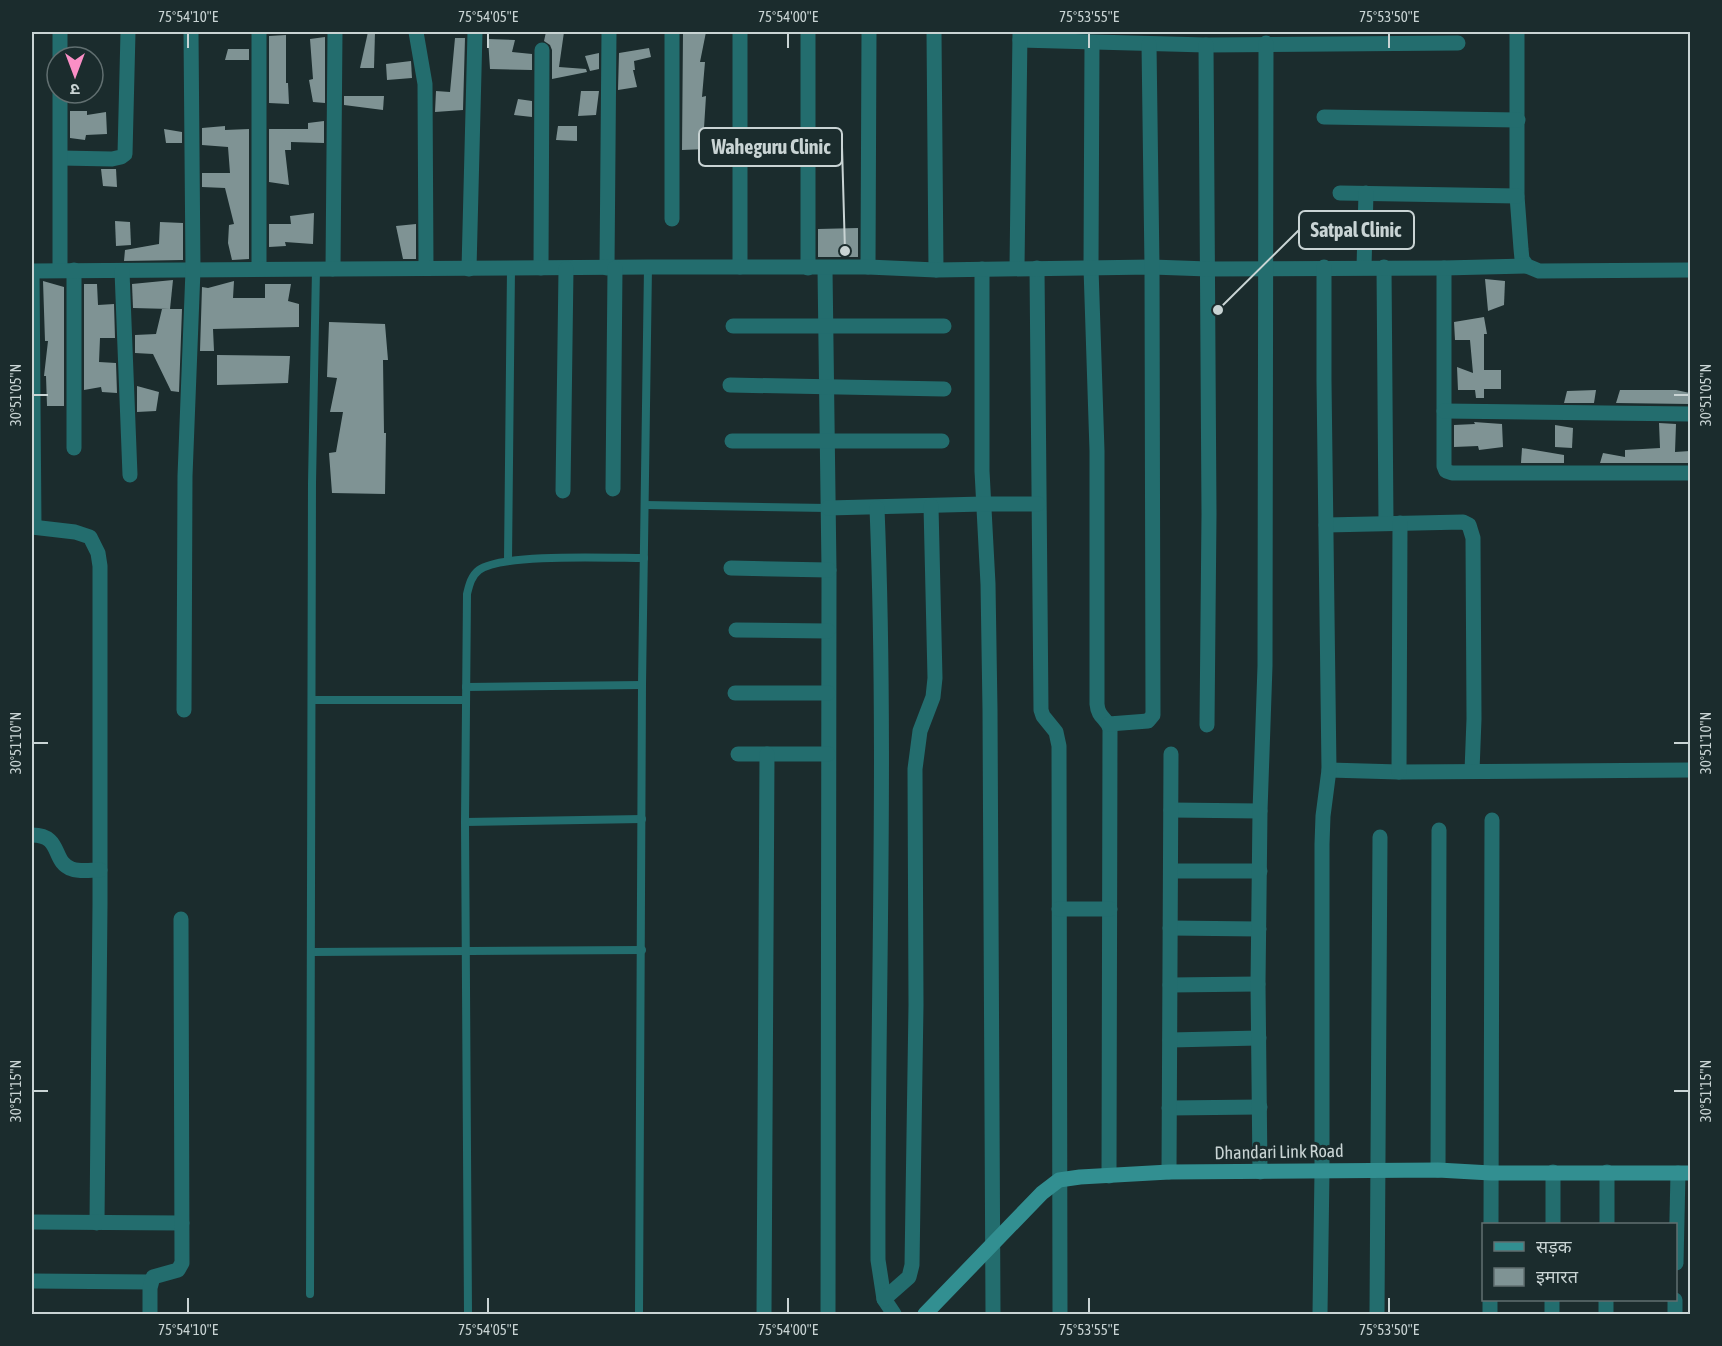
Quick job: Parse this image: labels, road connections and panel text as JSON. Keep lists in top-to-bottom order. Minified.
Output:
{"streets":{"street":["Dhandari Link Road"]},"places":["Waheguru Clinic","Satpal Clinic"],"legend":["सड़क","इमारत"],"north":"bottom","coordinates":["75°54'10\"E","75°54'05\"E","75°54'00\"E","75°53'55\"E","75°53'50\"E","30°51'05\"N","30°51'10\"N","30°51'15\"N"]}
